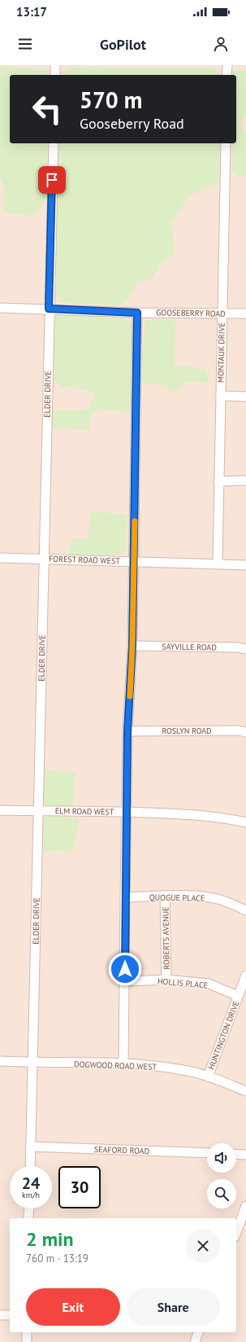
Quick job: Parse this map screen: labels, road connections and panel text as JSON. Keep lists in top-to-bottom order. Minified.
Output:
{"streets":{"street":["GOOSEBERRY ROAD","MONTAUK DRIVE","ELDER DRIVE","FOREST ROAD WEST","SAYVILLE ROAD","ROSLYN ROAD","ELM ROAD WEST","QUOGUE PLACE","ROBERTS AVENUE","HOLLIS PLACE","HUNTINGTON DRIVE","DOGWOOD ROAD WEST","SEAFORD ROAD"]},"crossings":[["GOOSEBERRY ROAD","MONTAUK DRIVE"],["GOOSEBERRY ROAD","ELDER DRIVE"],["MONTAUK DRIVE","FOREST ROAD WEST"],["ELDER DRIVE","FOREST ROAD WEST"],["ELDER DRIVE","ELM ROAD WEST"],["ELDER DRIVE","DOGWOOD ROAD WEST"],["ELDER DRIVE","SEAFORD ROAD"],["QUOGUE PLACE","ROBERTS AVENUE"],["ROBERTS AVENUE","HOLLIS PLACE"],["HOLLIS PLACE","HUNTINGTON DRIVE"],["HUNTINGTON DRIVE","DOGWOOD ROAD WEST"]],"page":{"status":"13:17","header":"GoPilot","turn":["570 m","Gooseberry Road"],"speed":"24 km/h","limit":"30","heading":["2 min","760 m · 13:19"],"buttons":["Exit","Share"]}}
